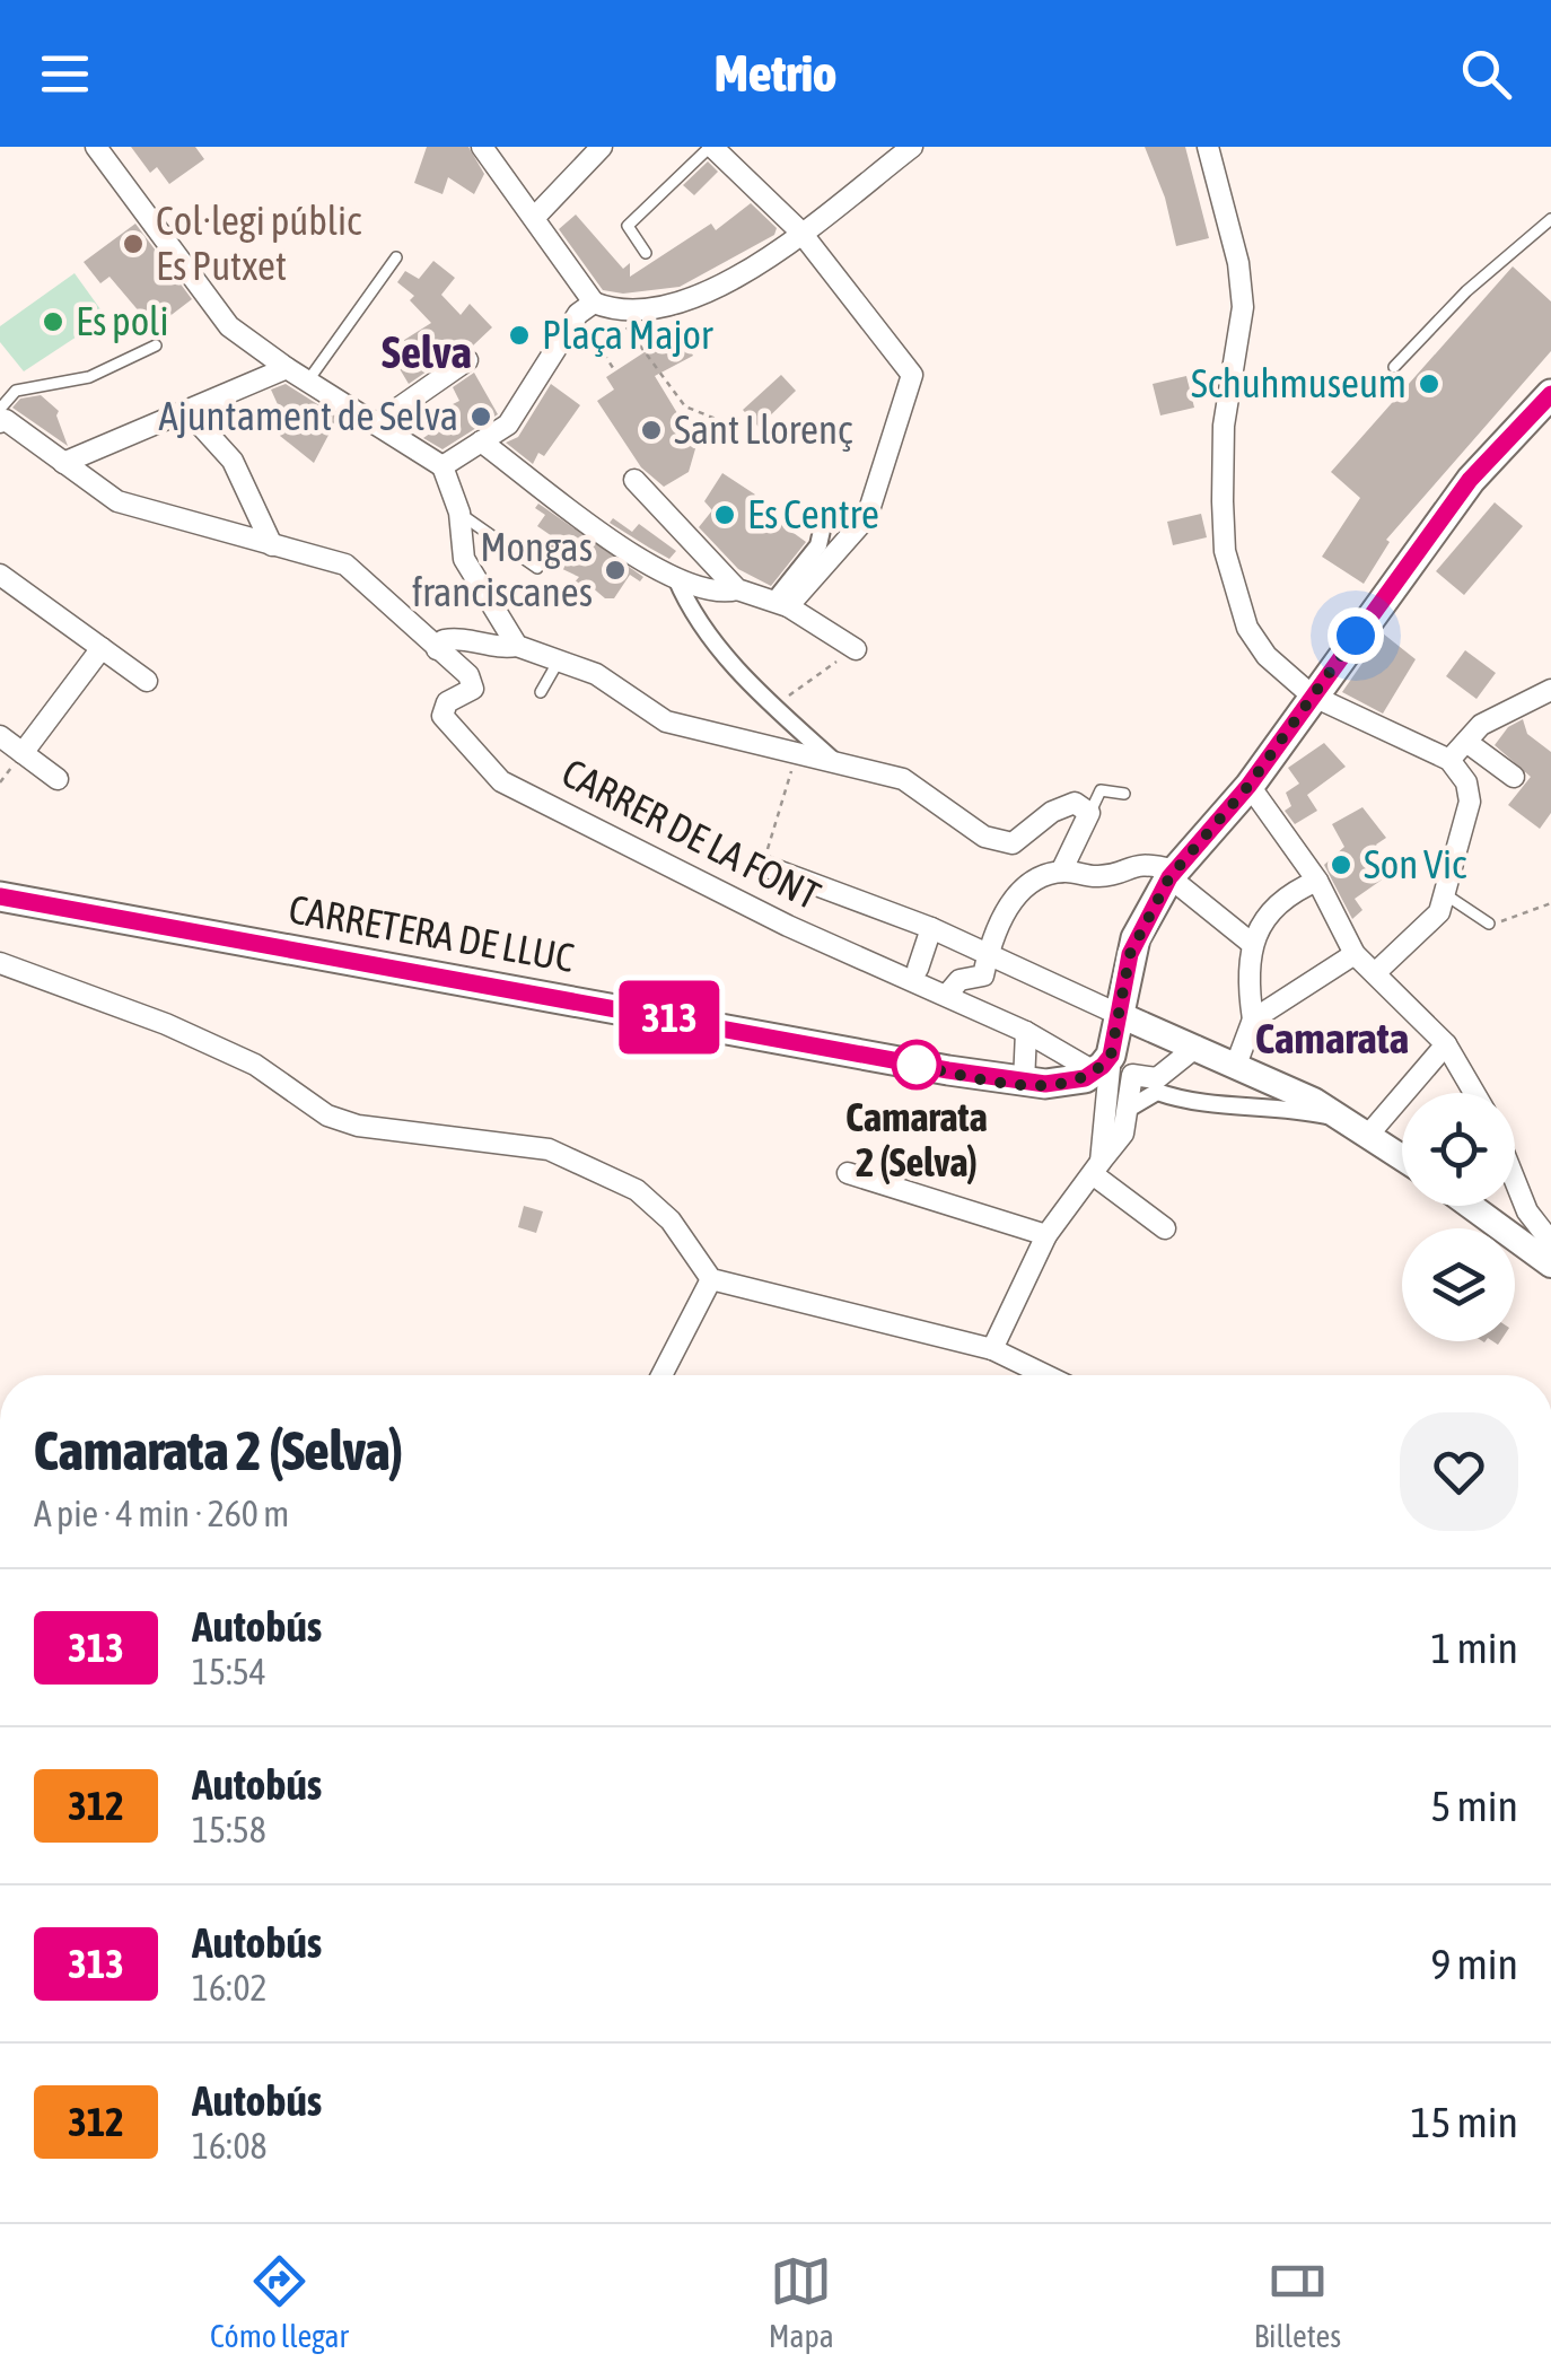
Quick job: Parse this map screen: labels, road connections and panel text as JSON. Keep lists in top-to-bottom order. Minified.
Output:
{"streets":{"main road":["CARRETERA DE LLUC"],"street":["CARRER DE LA FONT"]},"crossings":[["CARRER DE LA FONT","CARRETERA DE LLUC"]],"districts":["Selva","Camarata"],"places":["Col·legi públic Es Putxet","Es poli","Plaça Major","Schuhmuseum","Ajuntament de Selva","Sant Llorenç","Es Centre","Mongas franciscanes","Son Vic","Camarata 2 (Selva)"],"lines":["bus line 313"],"page":{"header":"Metrio","on_map":"313","heading":["Camarata 2 (Selva)","A pie · 4 min · 260 m"],"list":[{"mark":"313","name":"Autobús","note":"15:54","value":"1 min"},{"mark":"312","name":"Autobús","note":"15:58","value":"5 min"},{"mark":"313","name":"Autobús","note":"16:02","value":"9 min"},{"mark":"312","name":"Autobús","note":"16:08","value":"15 min"}],"tabs":["Cómo llegar","Mapa","Billetes"]}}
